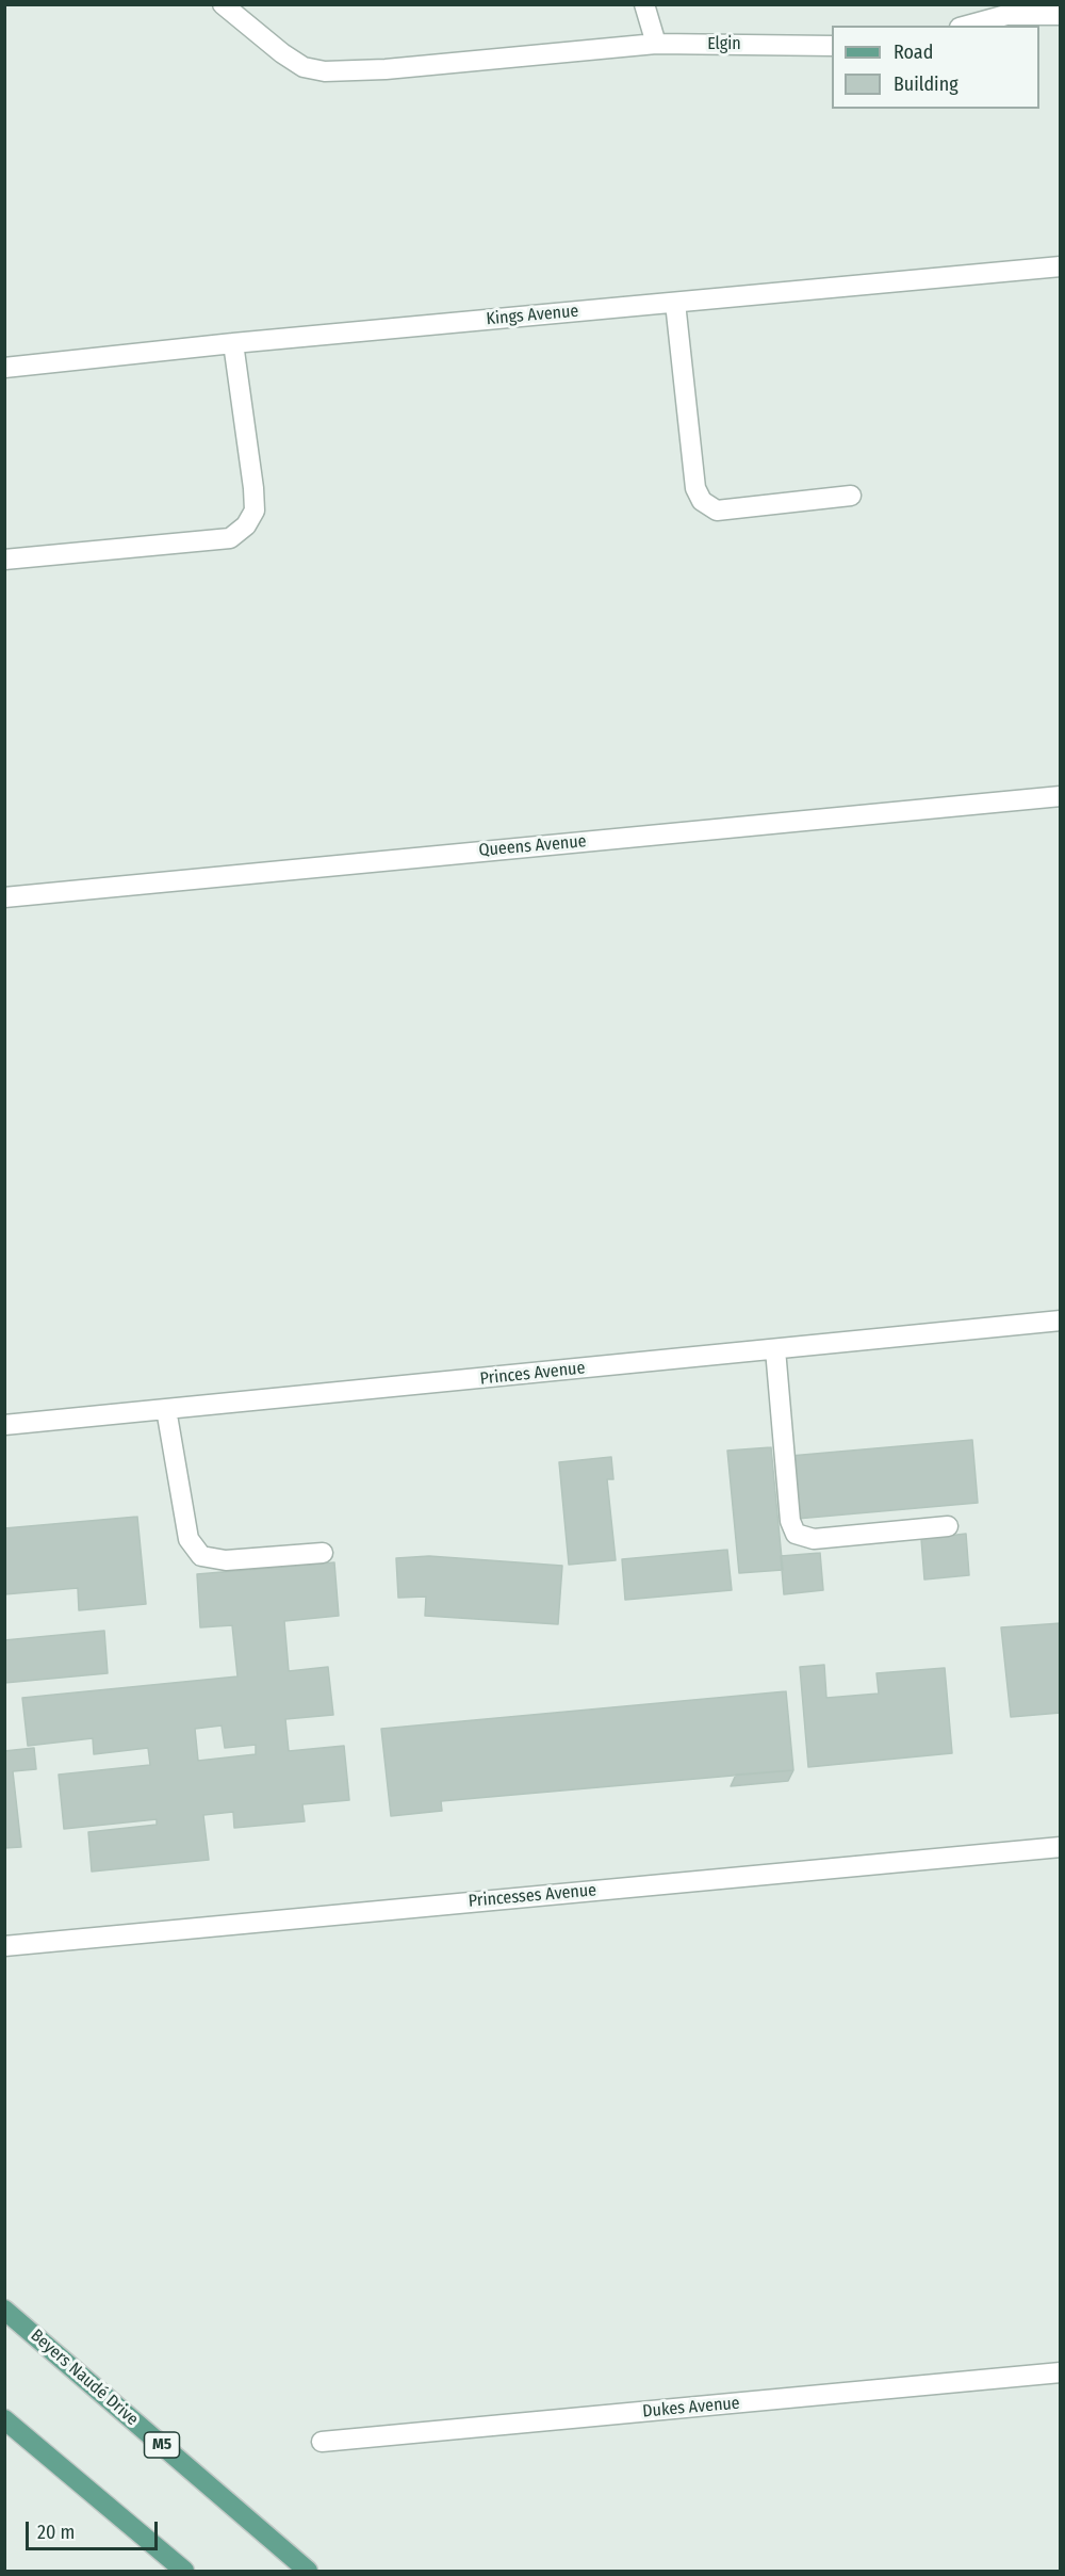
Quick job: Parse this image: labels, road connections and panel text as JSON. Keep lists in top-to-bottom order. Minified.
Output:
{"streets":{"main road":["Beyers Naudé Drive","M5"],"street":["Elgin","Kings Avenue","Queens Avenue","Princes Avenue","Princesses Avenue","Dukes Avenue"]},"legend":["Road","Building"],"scale_bar":"20 m"}
